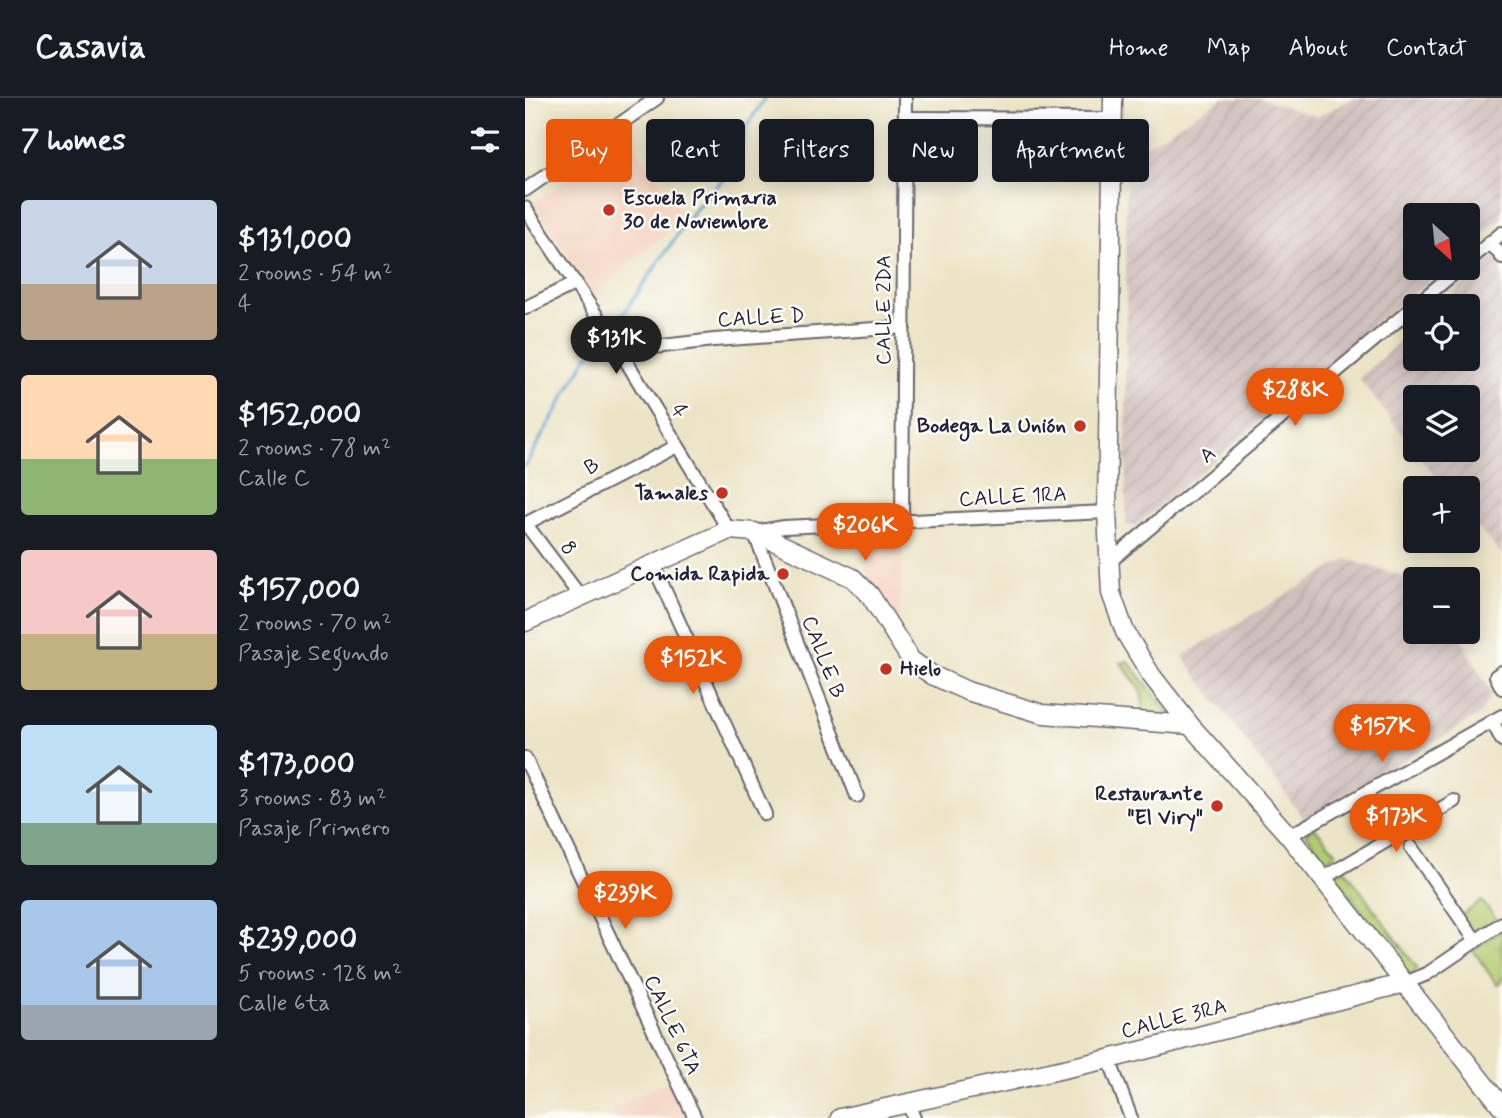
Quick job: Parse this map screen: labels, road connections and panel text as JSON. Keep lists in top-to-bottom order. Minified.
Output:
{"streets":{"street":["CALLE 2DA","CALLE D","4","A","B","CALLE 1RA","8","CALLE B","CALLE 3RA","CALLE 6TA"]},"crossings":[["CALLE 2DA","CALLE D"],["CALLE 2DA","CALLE 1RA"],["CALLE D","4"],["4","B"],["B","8"],["CALLE 1RA","CALLE B"]],"places":["Escuela Primaria 30 de Noviembre","Bodega La Unión","Tamales","Comida Rapida","Hielo","Restaurante \"El Viry\""],"north":"bottom right","page":{"header":"Casavia","nav":["Home","Map","About","Contact"],"heading":"7 homes","chip":["Buy","Rent","Filters","New","Apartment"],"list":[{"name":"$131,000","note":"2 rooms · 54 m² · 4"},{"name":"$152,000","note":"2 rooms · 78 m² · Calle C"},{"name":"$157,000","note":"2 rooms · 70 m² · Pasaje Segundo"},{"name":"$173,000","note":"3 rooms · 83 m² · Pasaje Primero"},{"name":"$239,000","note":"5 rooms · 128 m² · Calle 6ta"}],"map_buttons":["+","−"],"price":["$131K","$288K","$206K","$152K","$157K","$173K","$239K"]}}
